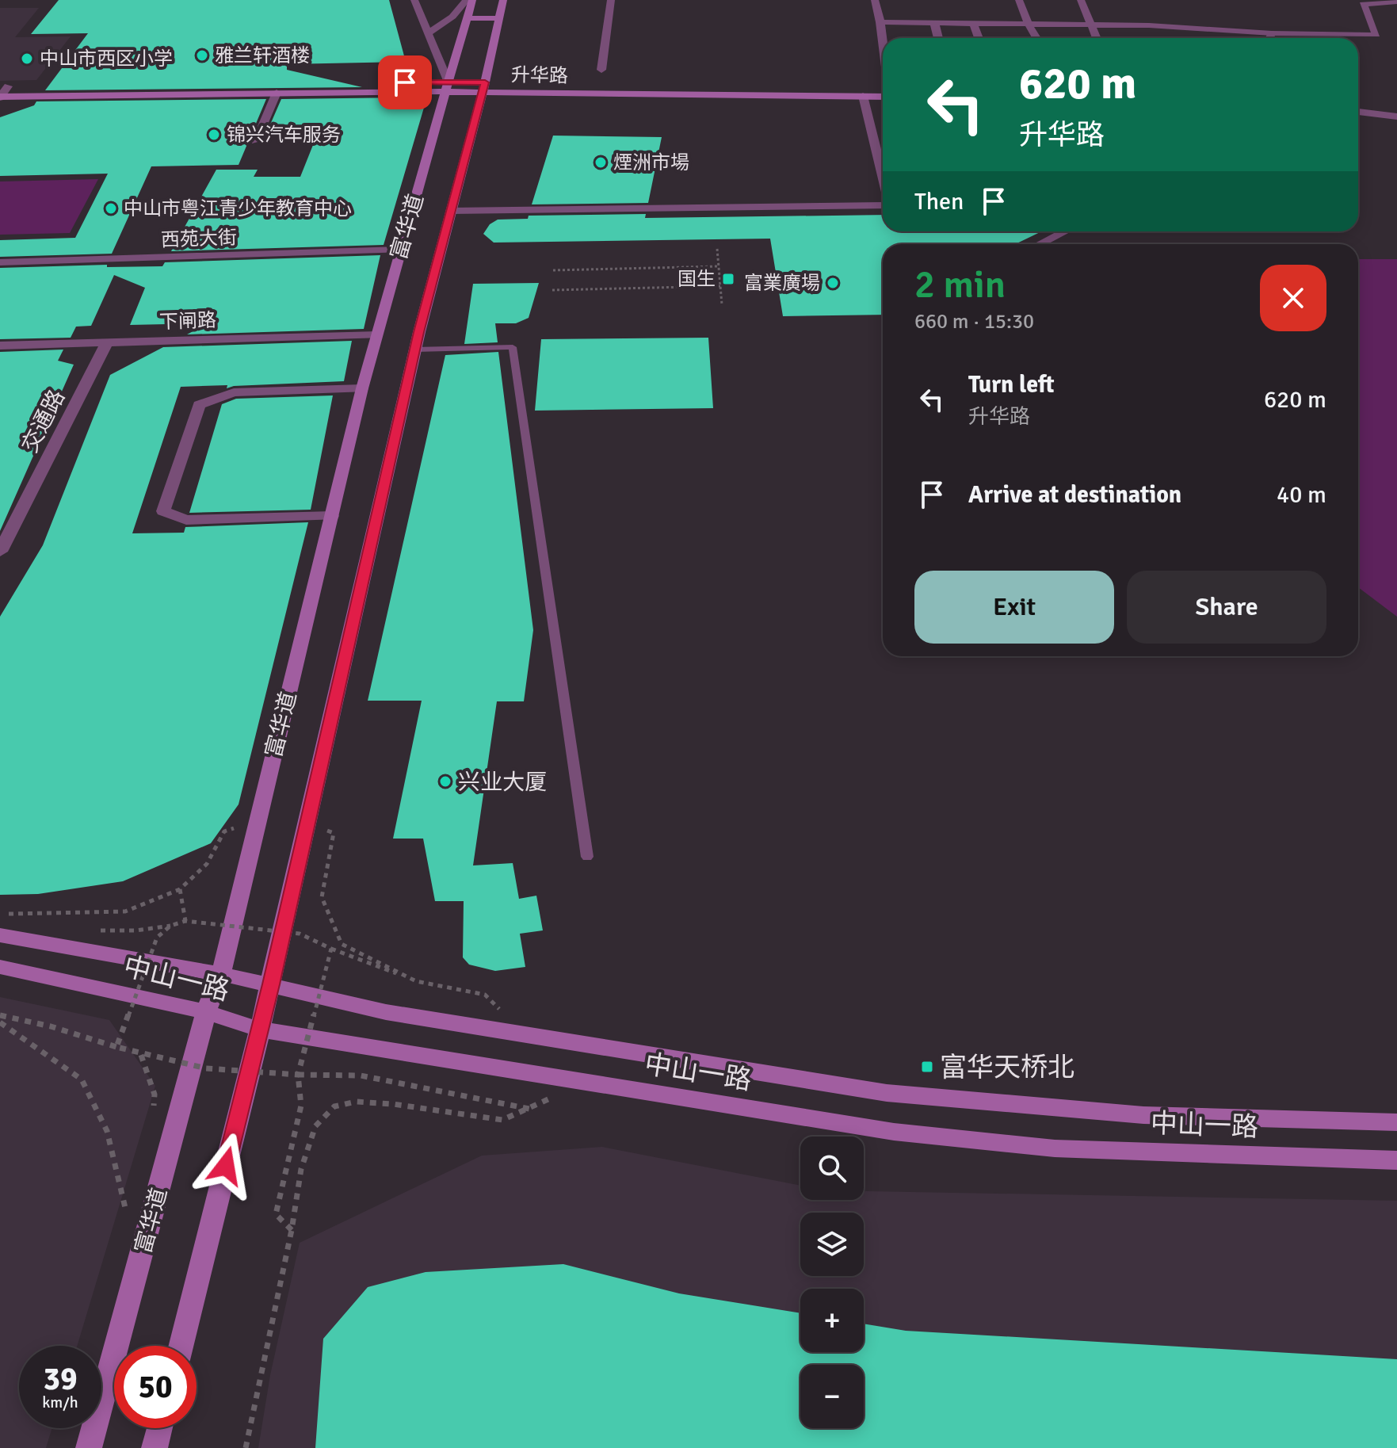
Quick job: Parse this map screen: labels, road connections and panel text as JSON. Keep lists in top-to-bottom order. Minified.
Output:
{"streets":{"main road":["升华路","富华道","中山一路"],"street":["西苑大街","下闸路","交通路"]},"crossings":[["升华路","富华道"],["富华道","西苑大街"],["富华道","下闸路"],["富华道","中山一路"],["下闸路","交通路"]],"places":{"other":["雅兰轩酒楼","中山市西区小学","锦兴汽车服务","煙洲市場","中山市粤江青少年教育中心","富業廣場","兴业大厦"],"transit":["国生","富华天桥北"]},"page":{"turn":["620 m","升华路"],"then":"Then","heading":["2 min","660 m · 15:30"],"list":[{"name":"Turn left","note":"升华路","value":"620 m"},{"name":"Arrive at destination","value":"40 m"}],"buttons":["Exit","Share"],"map_buttons":["+","−"],"speed":"39 km/h","limit":"50"}}
